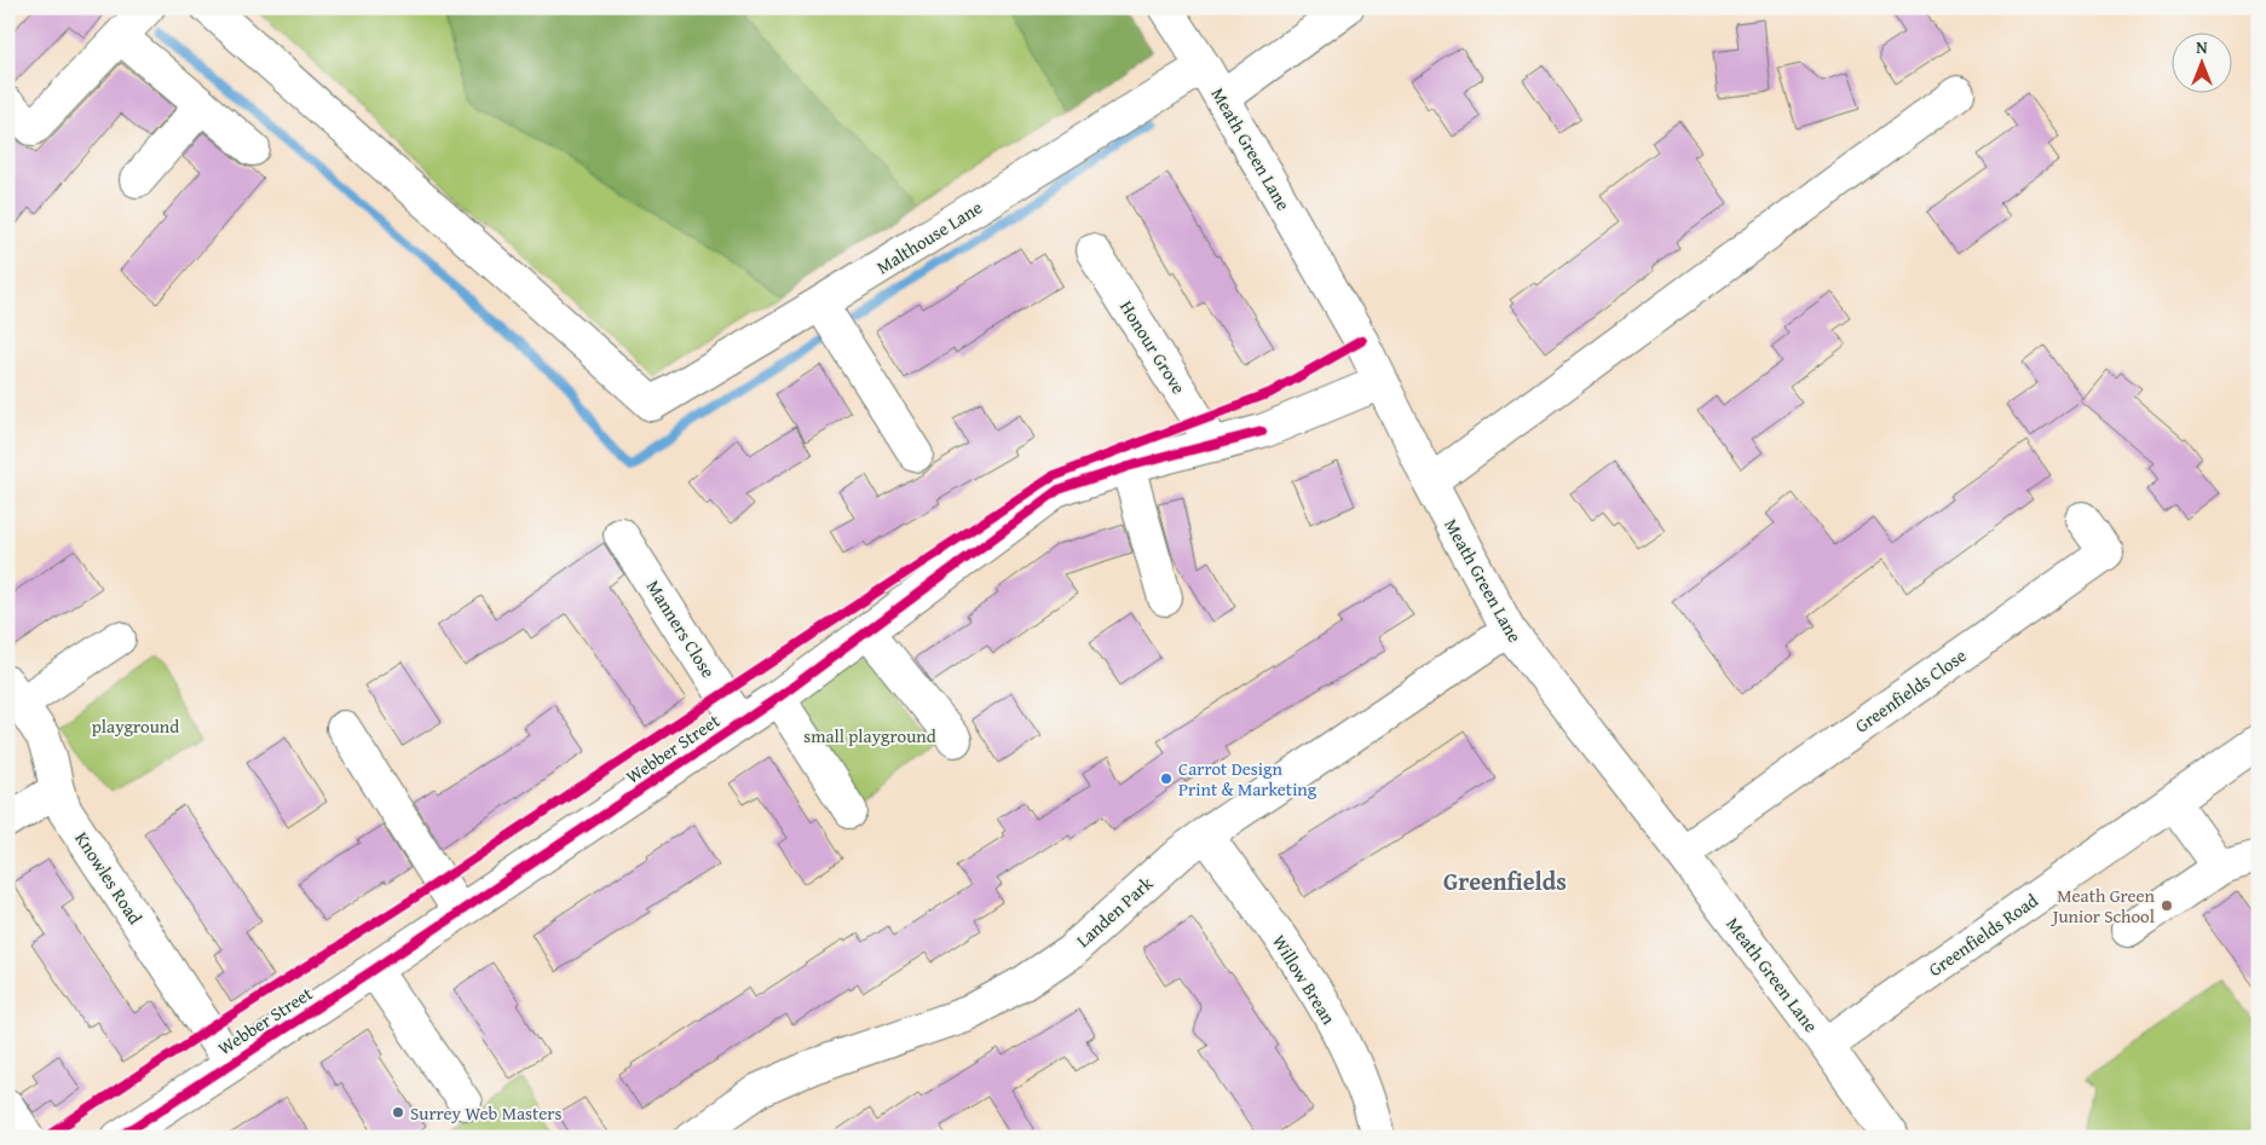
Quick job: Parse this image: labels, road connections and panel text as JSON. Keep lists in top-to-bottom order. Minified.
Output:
{"streets":{"street":["Meath Green Lane","Malthouse Lane","Honour Grove","Manners Close","Greenfields Close","Webber Street","Knowles Road","Landen Park","Greenfields Road","Willow Brean"]},"crossings":[["Meath Green Lane","Malthouse Lane"],["Meath Green Lane","Greenfields Close"],["Meath Green Lane","Webber Street"],["Meath Green Lane","Landen Park"],["Meath Green Lane","Greenfields Road"],["Honour Grove","Webber Street"],["Manners Close","Webber Street"],["Webber Street","Knowles Road"],["Landen Park","Willow Brean"]],"districts":["Greenfields"],"parks":["playground","small playground"],"places":["Carrot Design Print & Marketing","Meath Green Junior School","Surrey Web Masters"],"north":"top"}
